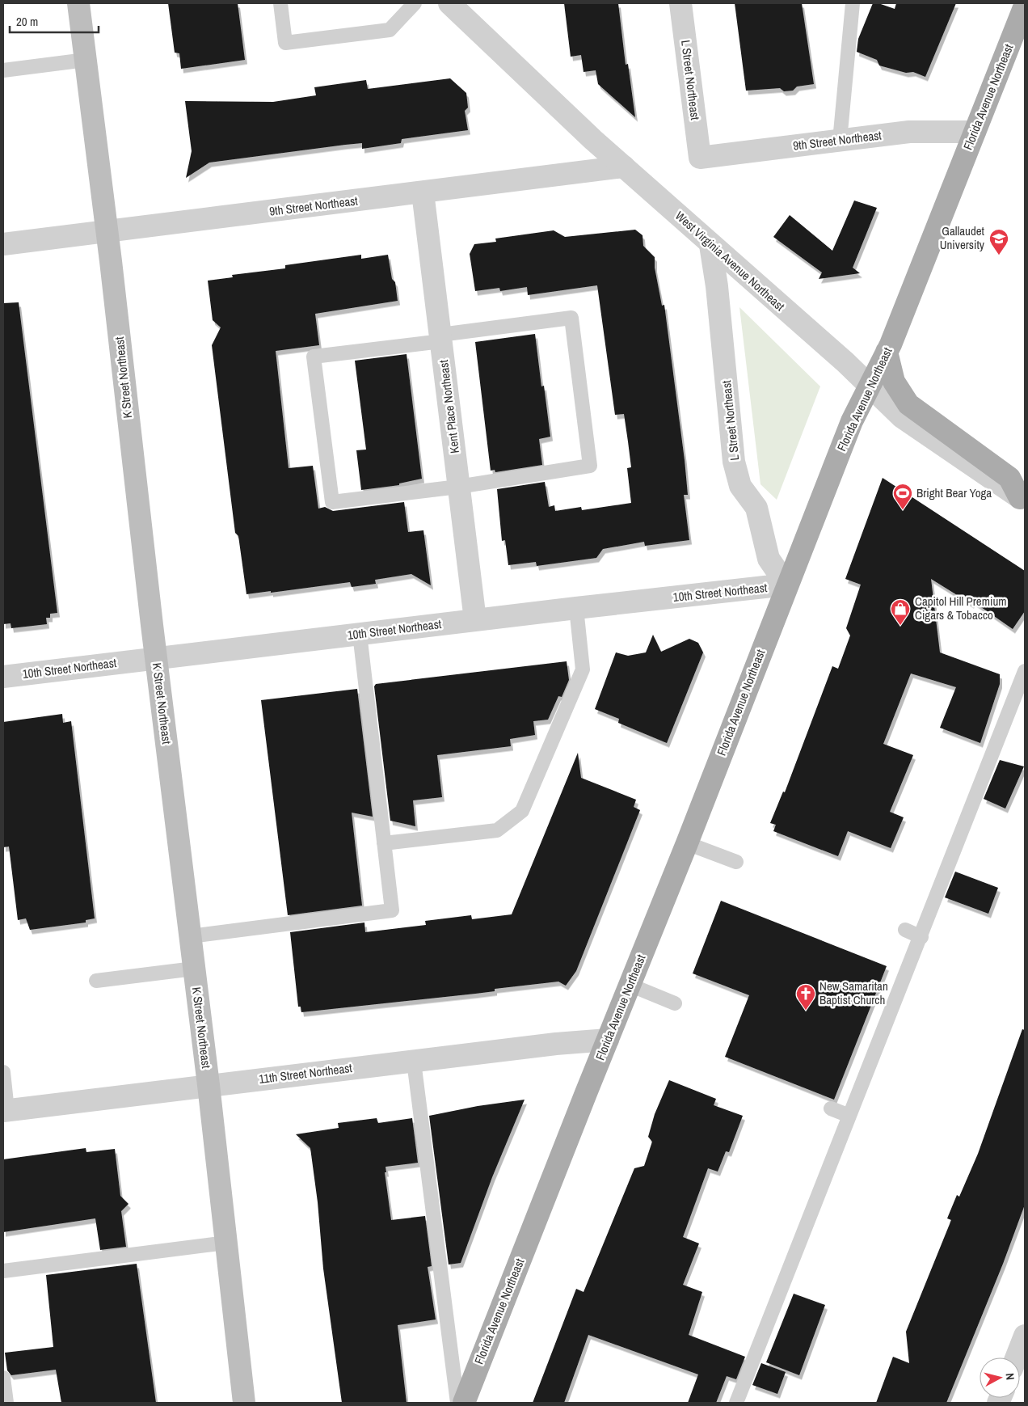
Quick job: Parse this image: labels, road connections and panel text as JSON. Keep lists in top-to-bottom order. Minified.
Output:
{"streets":{"main road":["Florida Avenue Northeast","K Street Northeast"],"street":["L Street Northeast","9th Street Northeast","West Virginia Avenue Northeast","Kent Place Northeast","10th Street Northeast","11th Street Northeast"]},"crossings":[["L Street Northeast","Florida Avenue Northeast"],["L Street Northeast","9th Street Northeast"],["L Street Northeast","West Virginia Avenue Northeast"],["L Street Northeast","10th Street Northeast"],["Florida Avenue Northeast","9th Street Northeast"],["Florida Avenue Northeast","West Virginia Avenue Northeast"],["Florida Avenue Northeast","10th Street Northeast"],["Florida Avenue Northeast","11th Street Northeast"],["9th Street Northeast","West Virginia Avenue Northeast"],["9th Street Northeast","K Street Northeast"],["9th Street Northeast","Kent Place Northeast"],["K Street Northeast","10th Street Northeast"],["K Street Northeast","11th Street Northeast"],["Kent Place Northeast","10th Street Northeast"]],"places":{"school or university":["Gallaudet University"],"sports":["Bright Bear Yoga"],"shop":["Capitol Hill Premium Cigars & Tobacco"],"church":["New Samaritan Baptist Church"]},"scale_bar":"20 m","north":"right"}
